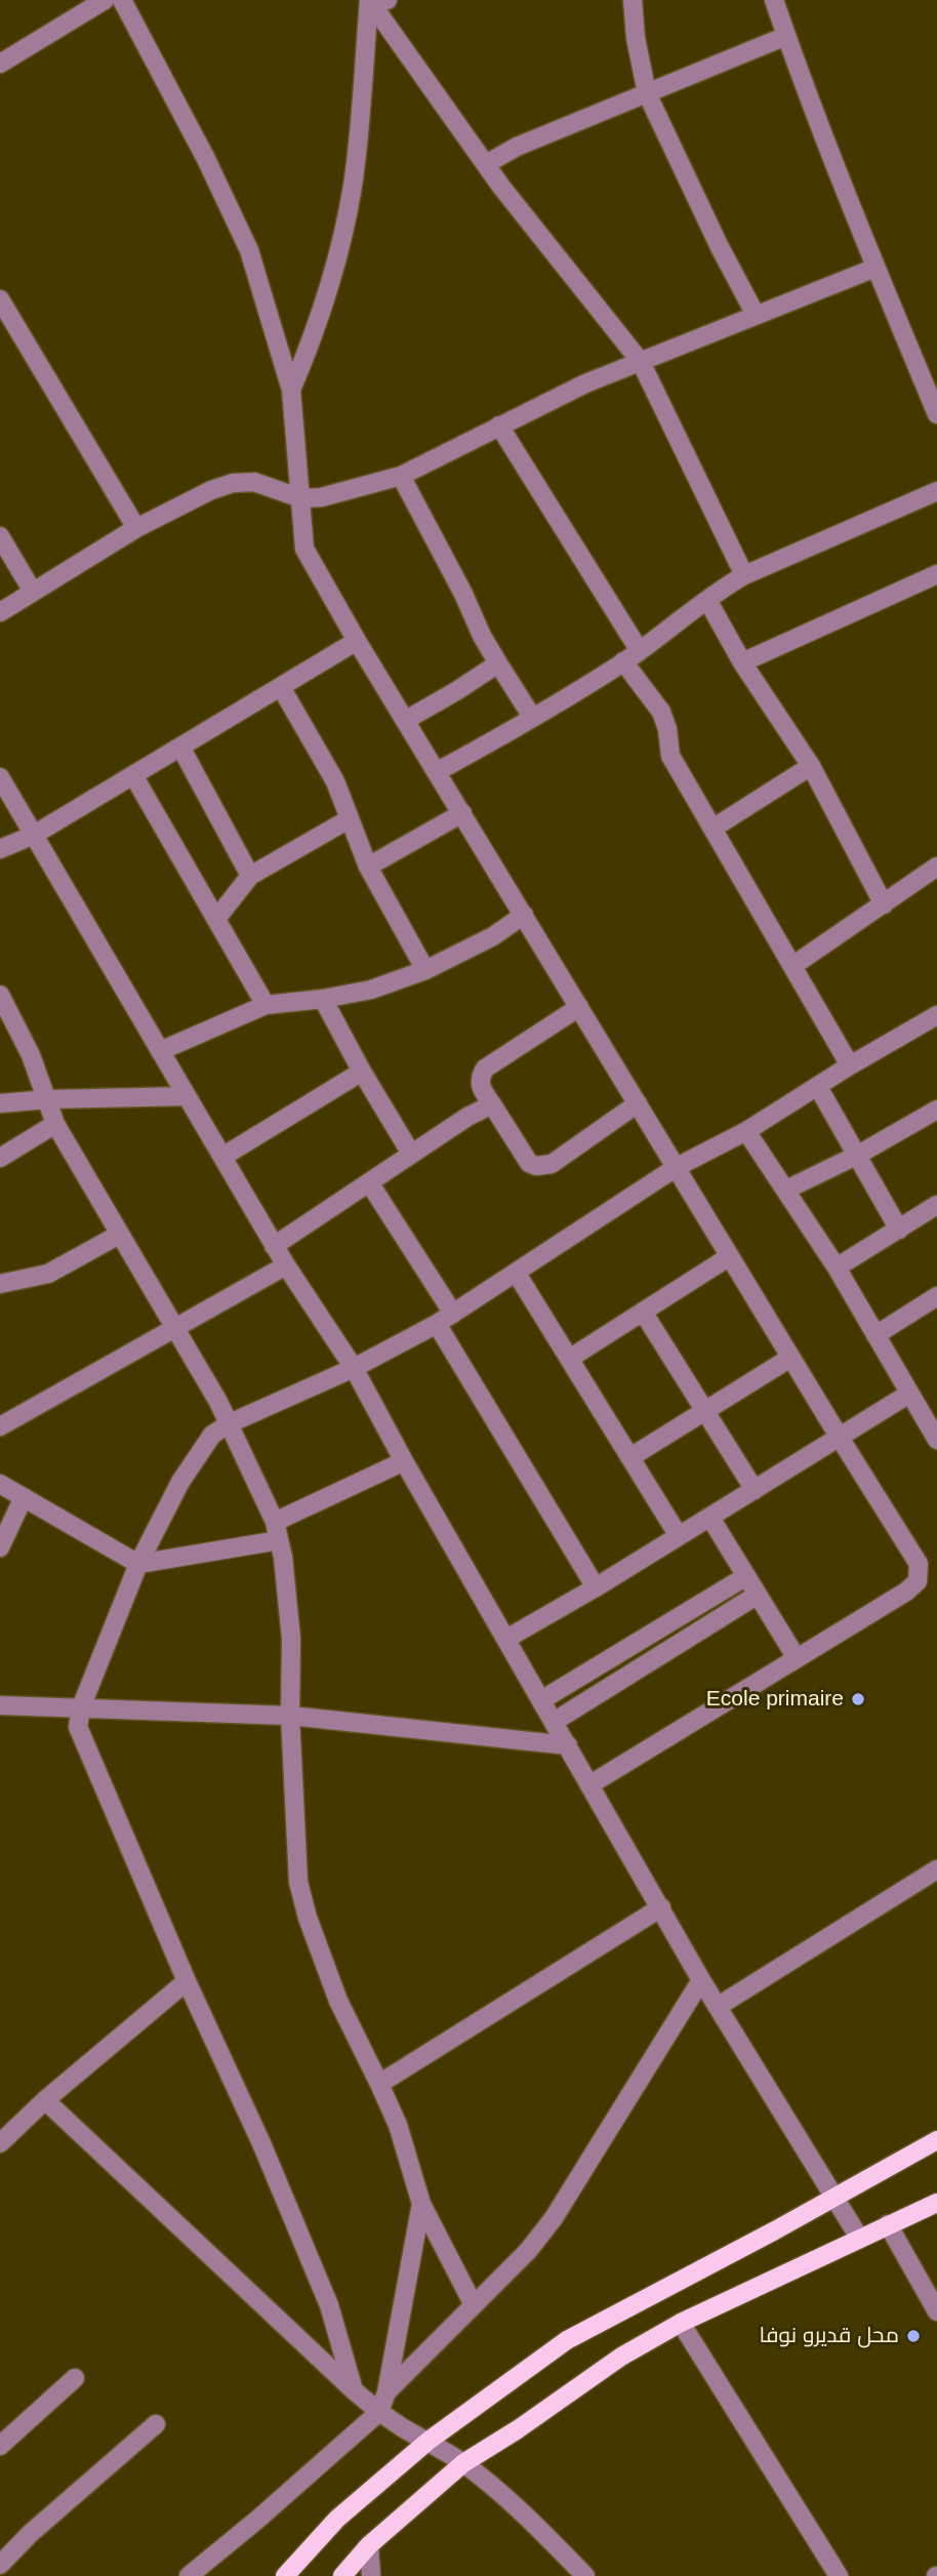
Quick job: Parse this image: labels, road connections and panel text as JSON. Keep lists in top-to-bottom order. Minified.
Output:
{"places":["Ecole primaire","محل قديرو نوفا"]}
